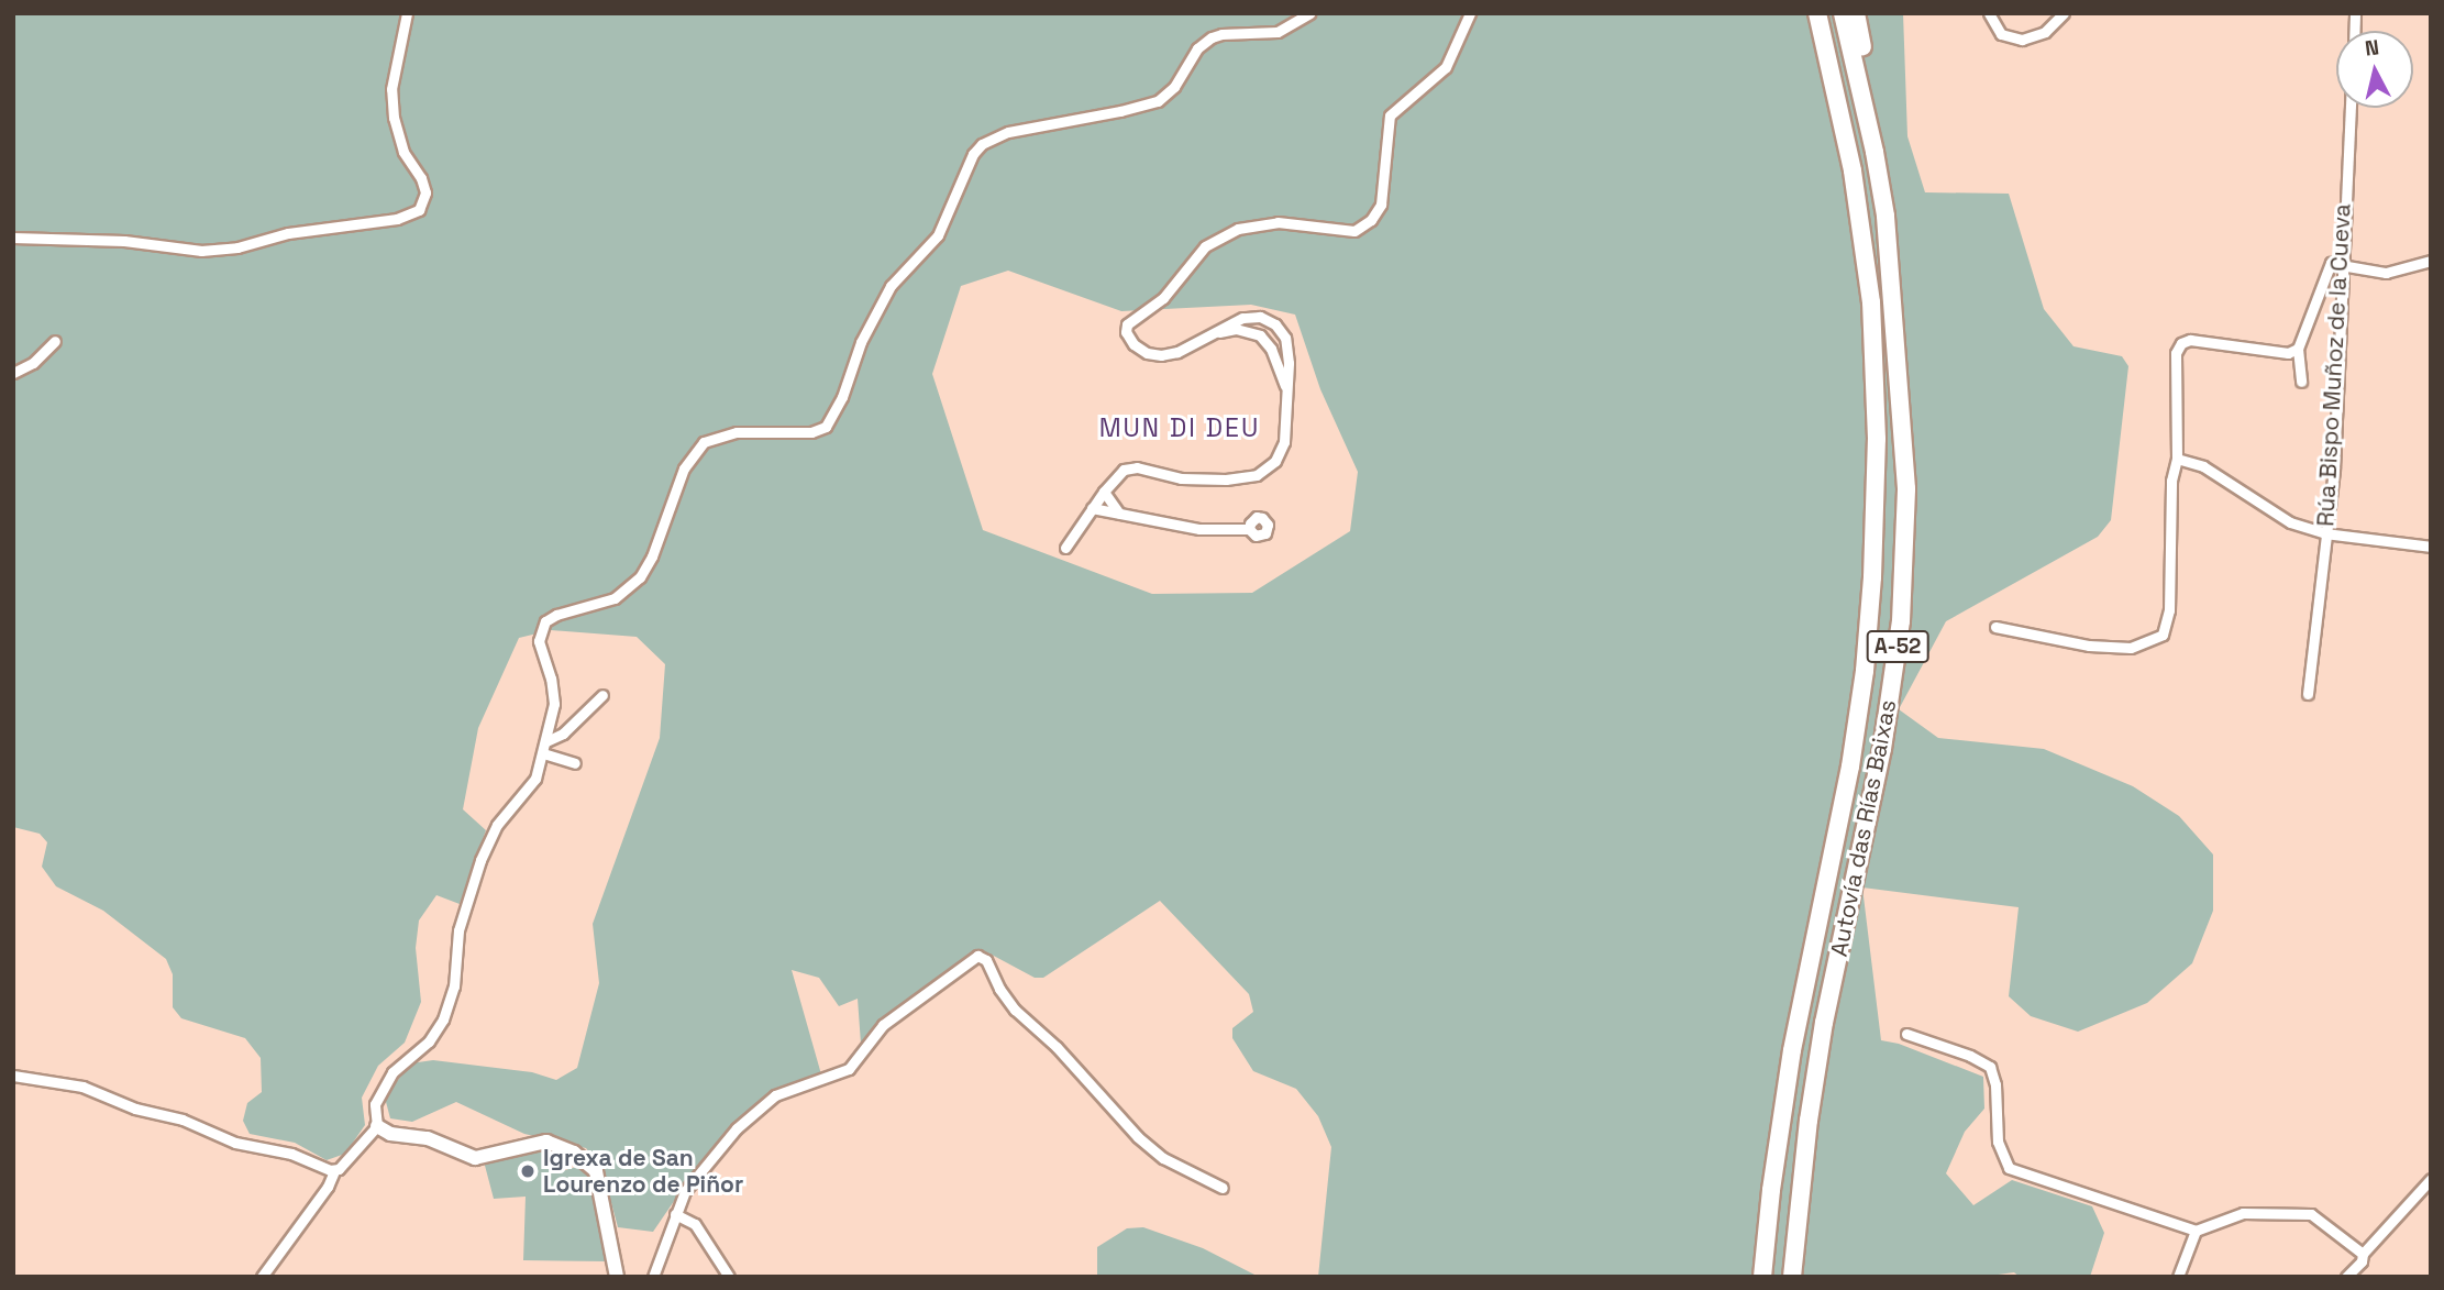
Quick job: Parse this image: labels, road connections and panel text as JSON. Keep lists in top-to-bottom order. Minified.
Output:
{"streets":{"highway":["A-52","Autovía das Rías Baixas"],"street":["Rúa Bispo Muñoz de la Cueva"]},"districts":["MUN DI DEU"],"places":["Igrexa de San Lourenzo de Piñor"],"north":"top"}
